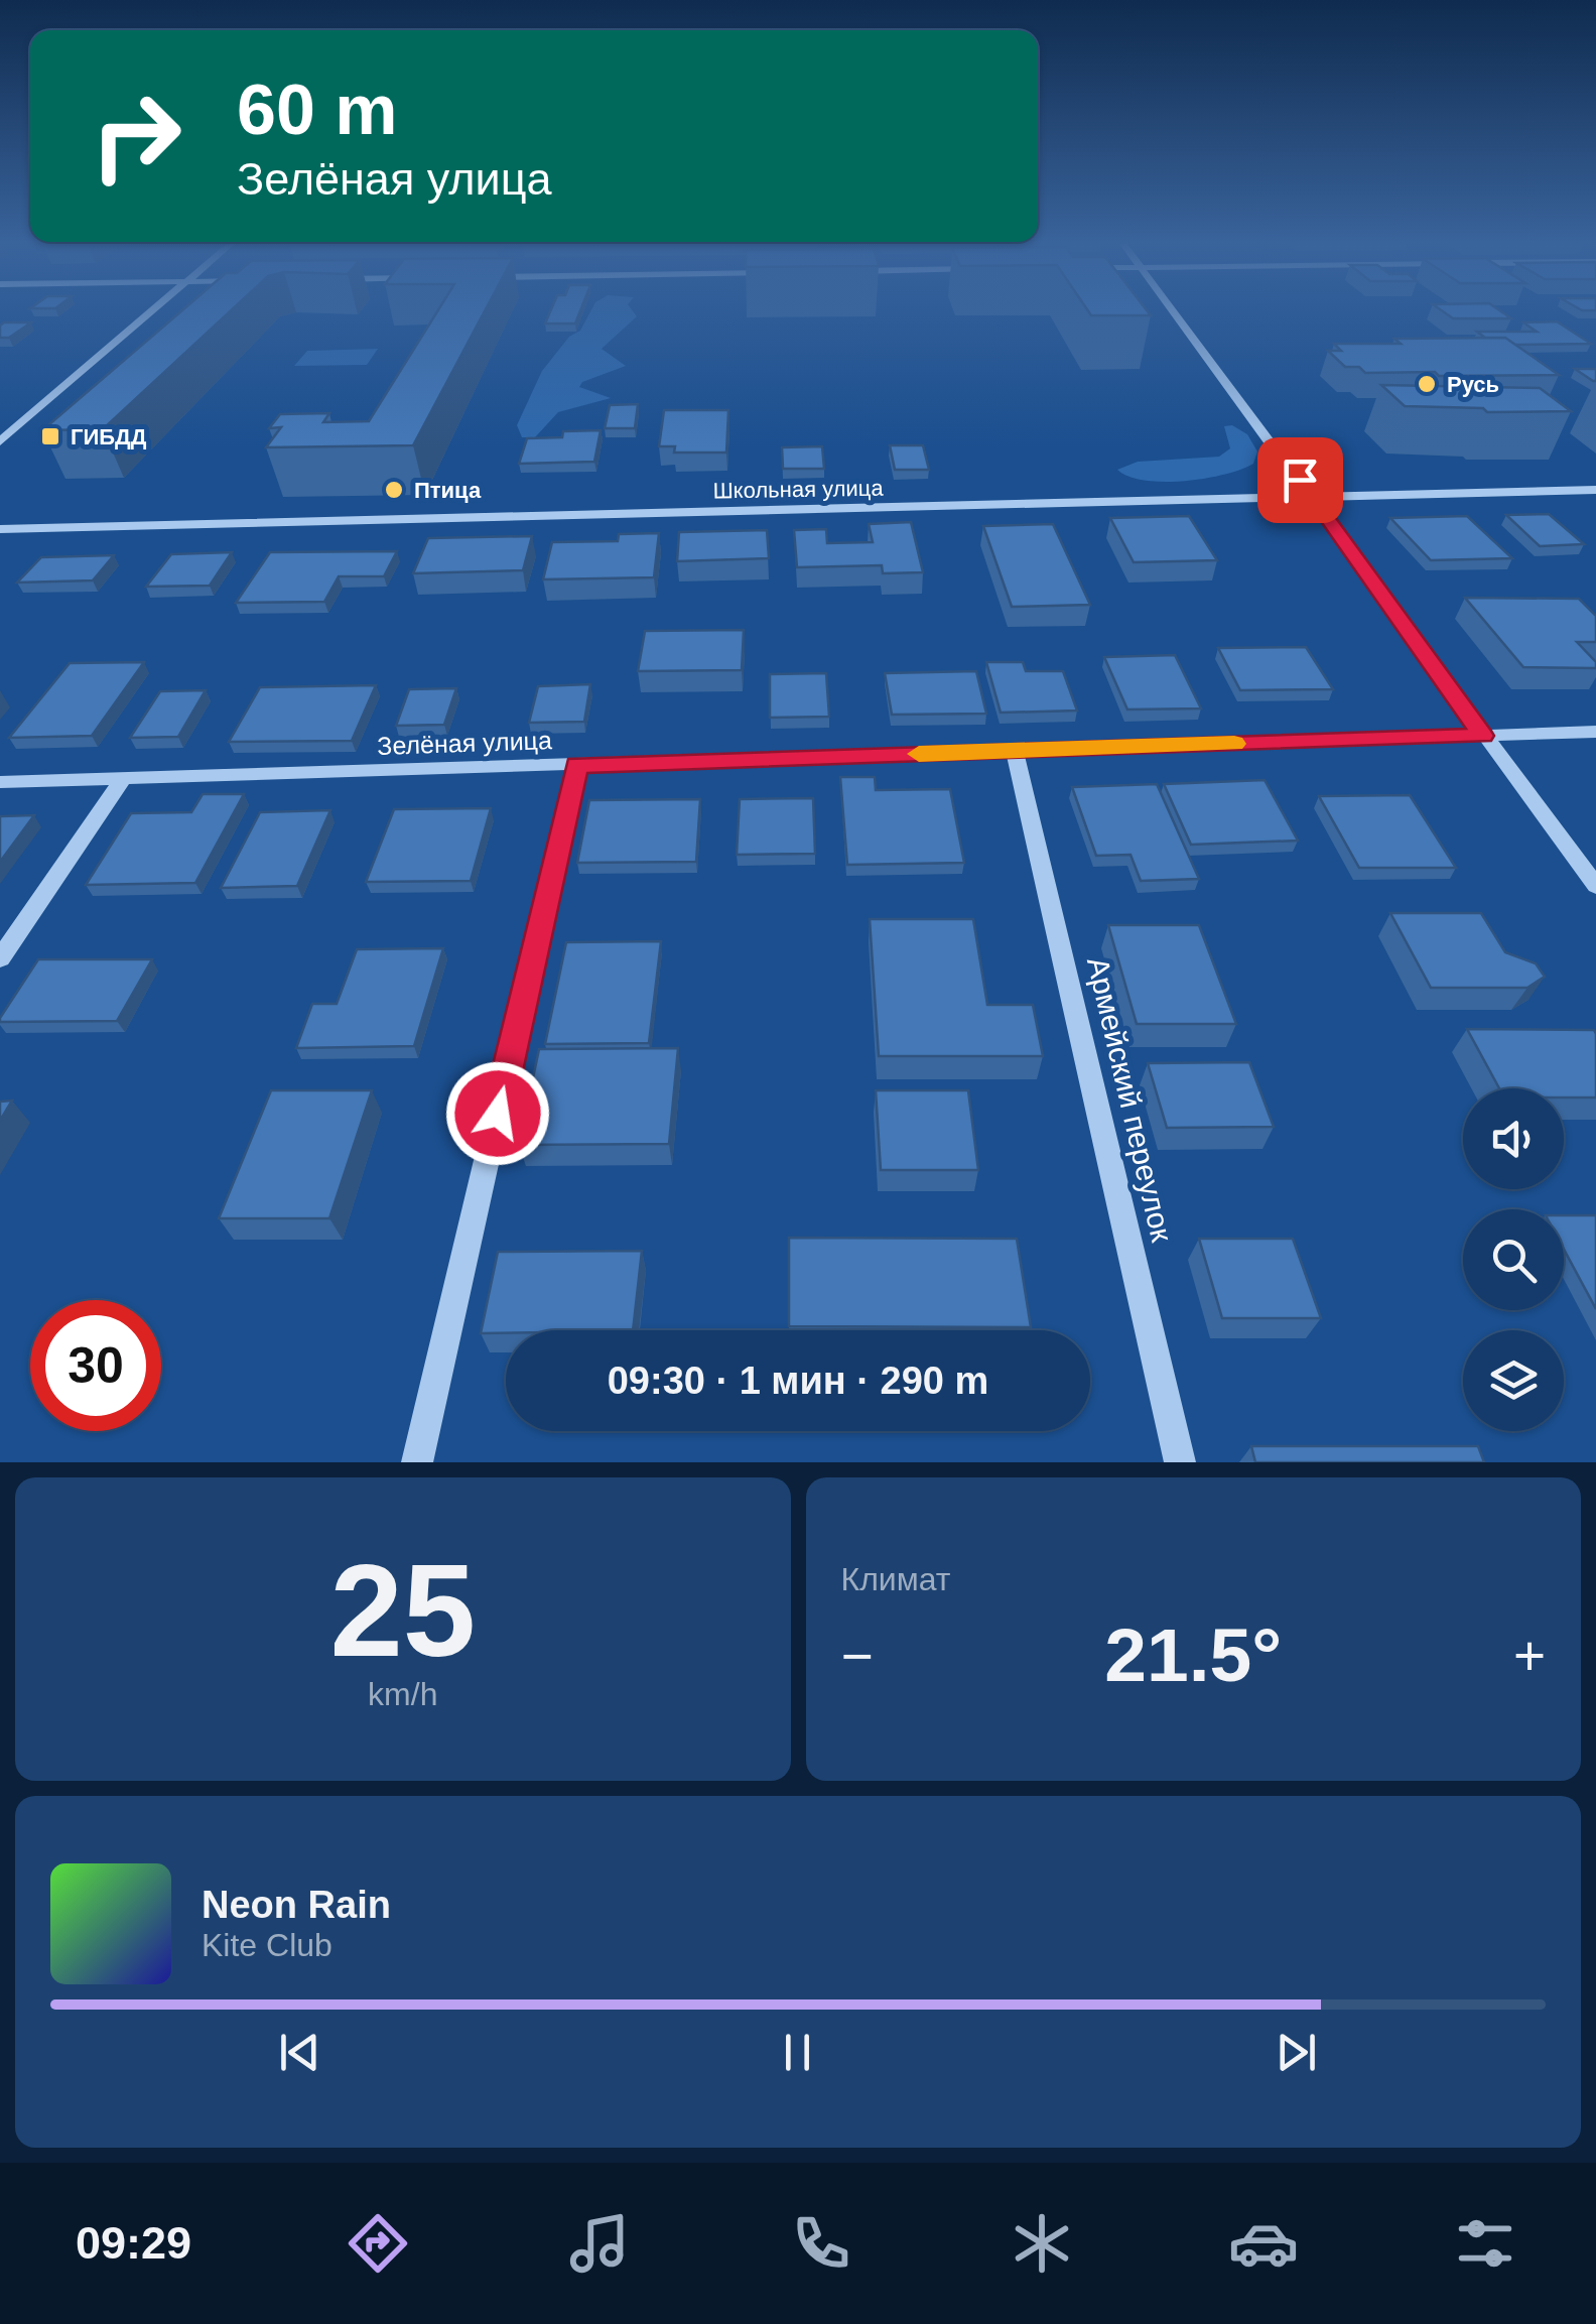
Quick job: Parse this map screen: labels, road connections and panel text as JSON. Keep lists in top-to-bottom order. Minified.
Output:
{"streets":{"street":["Школьная улица","Зелёная улица","Армейский переулок"]},"crossings":[["Зелёная улица","Армейский переулок"]],"places":{"other":["Русь","Птица"],"transit":["ГИБДД"]},"page":{"turn":["60 m","Зелёная улица"],"limit":"30","trip":"09:30 · 1 мин · 290 m","tile":[["25","km/h"],"Климат"],"heat":["−","21.5°","+"],"song":["Neon Rain","Kite Club"],"tabs":"09:29"}}
